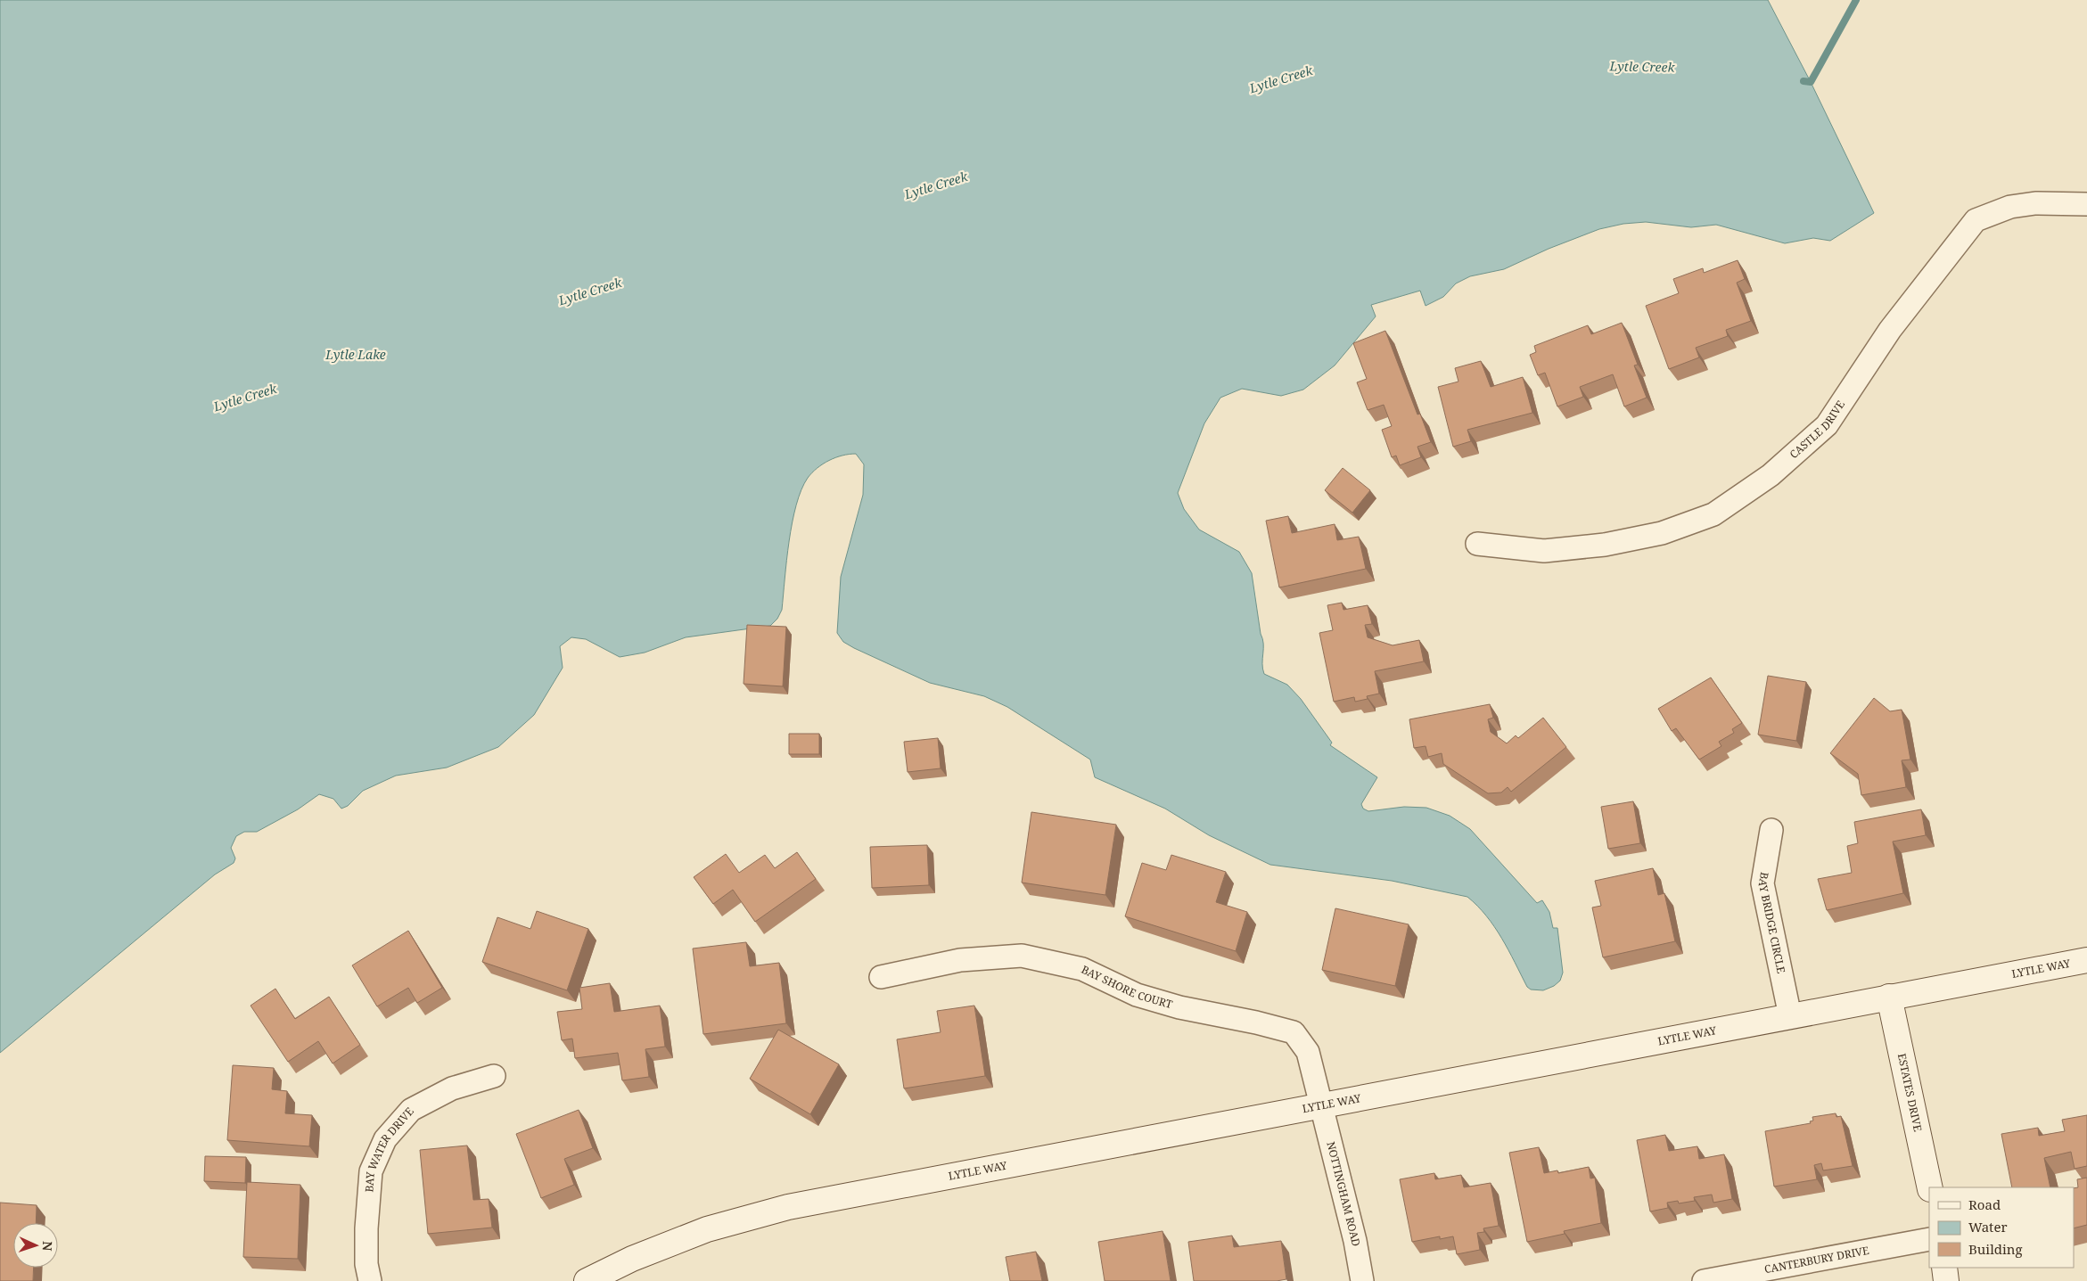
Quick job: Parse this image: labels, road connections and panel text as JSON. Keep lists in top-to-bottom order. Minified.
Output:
{"streets":{"street":["CASTLE DRIVE","BAY BRIDGE CIRCLE","LYTLE WAY","BAY SHORE COURT","ESTATES DRIVE","BAY WATER DRIVE","NOTTINGHAM ROAD","CANTERBURY DRIVE"]},"crossings":[["BAY BRIDGE CIRCLE","LYTLE WAY"],["LYTLE WAY","BAY SHORE COURT"],["LYTLE WAY","ESTATES DRIVE"],["LYTLE WAY","NOTTINGHAM ROAD"],["BAY SHORE COURT","NOTTINGHAM ROAD"]],"water":["Lytle Creek","Lytle Lake"],"legend":["Road","Water","Building"],"north":"right"}
